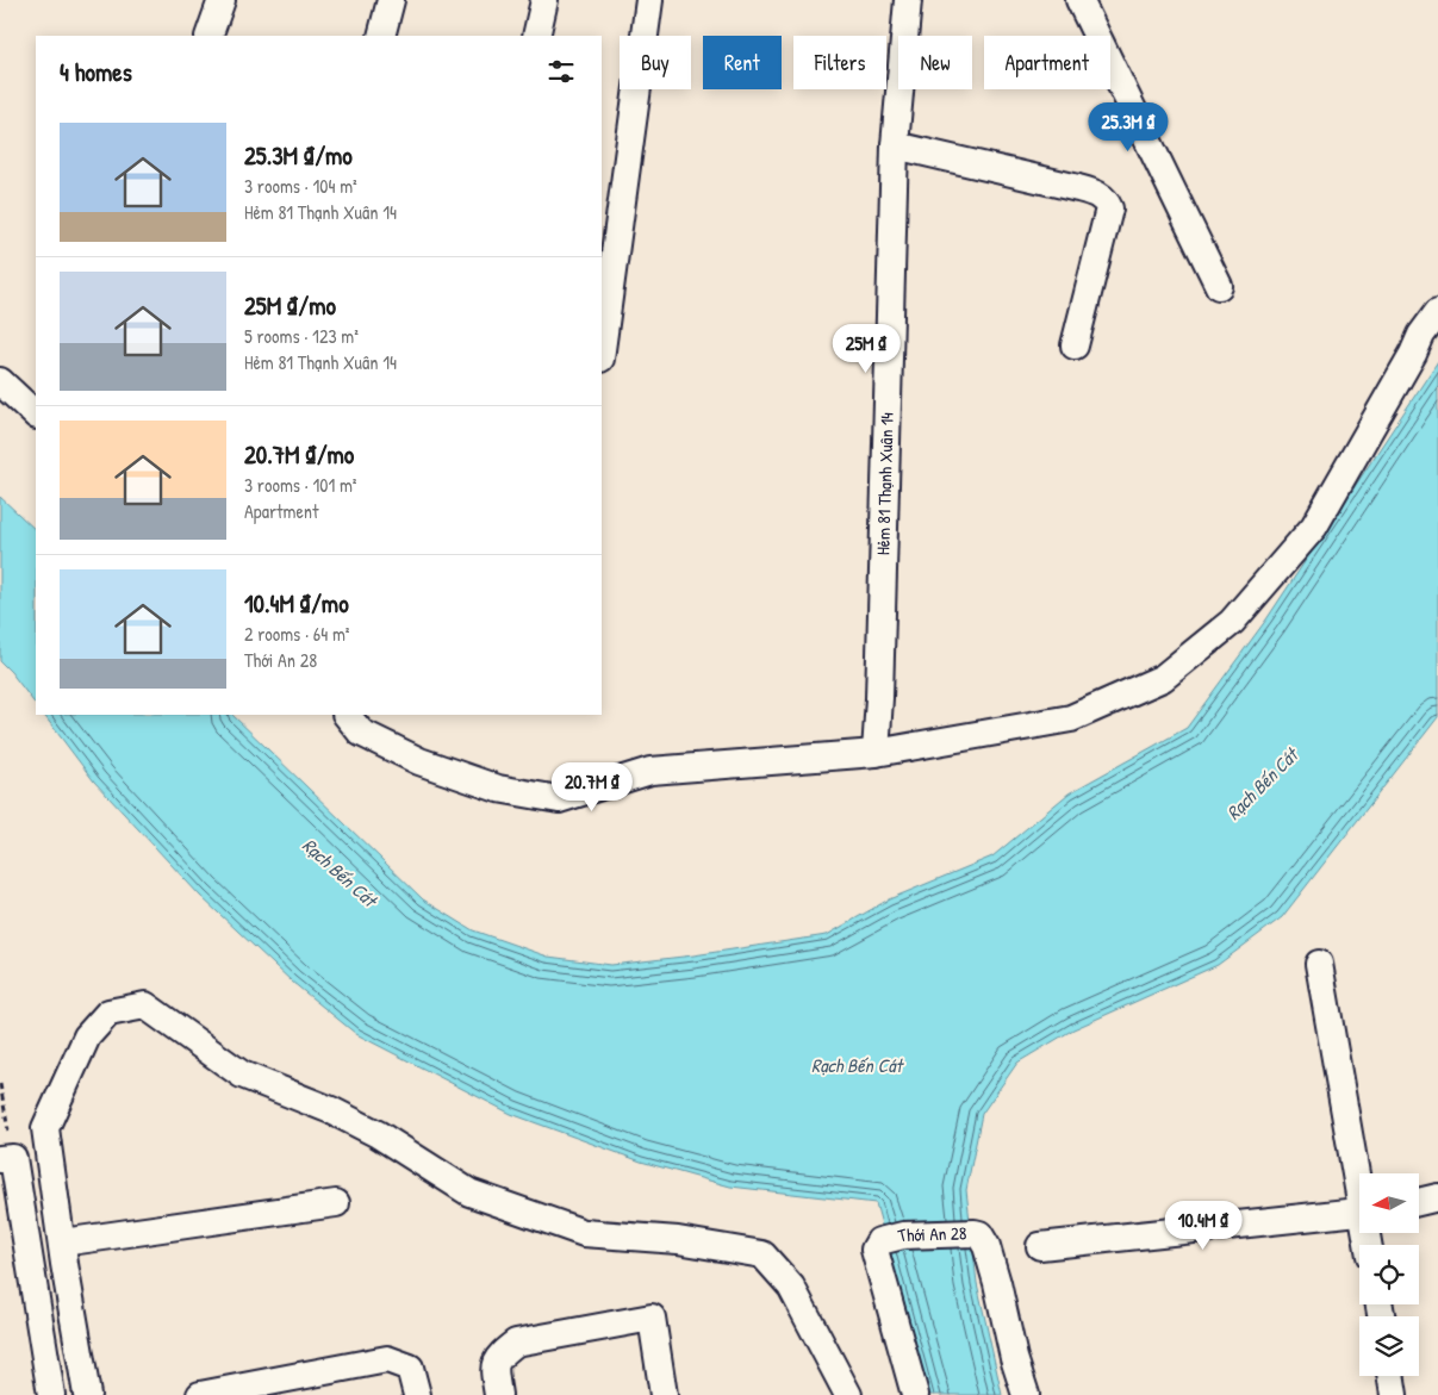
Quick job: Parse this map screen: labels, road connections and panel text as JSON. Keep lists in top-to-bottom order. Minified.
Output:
{"streets":{"street":["Hẻm 81 Thạnh Xuân 14","Thới An 28"]},"water":["Rạch Bến Cát"],"north":"left","page":{"chip":["Buy","Rent","Filters","New","Apartment"],"heading":"4 homes","price":["25.3M ₫","25M ₫","20.7M ₫","10.4M ₫"],"list":[{"name":"25.3M ₫/mo","note":"3 rooms · 104 m² · Hẻm 81 Thạnh Xuân 14"},{"name":"25M ₫/mo","note":"5 rooms · 123 m² · Hẻm 81 Thạnh Xuân 14"},{"name":"20.7M ₫/mo","note":"3 rooms · 101 m² · Apartment"},{"name":"10.4M ₫/mo","note":"2 rooms · 64 m² · Thới An 28"}]}}
